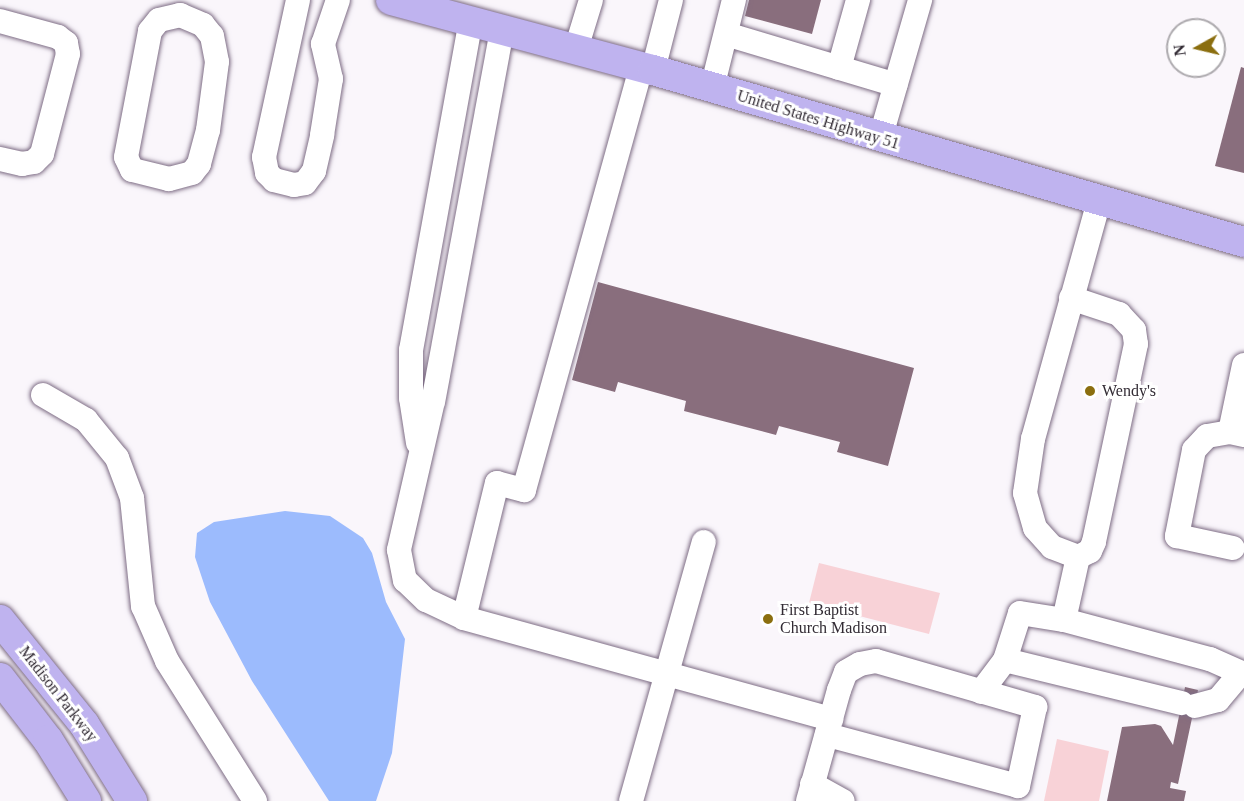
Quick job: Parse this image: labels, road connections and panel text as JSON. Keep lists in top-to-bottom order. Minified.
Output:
{"streets":{"main road":["United States Highway 51","Madison Parkway"]},"places":["Wendy's","First Baptist Church Madison"],"north":"left"}
